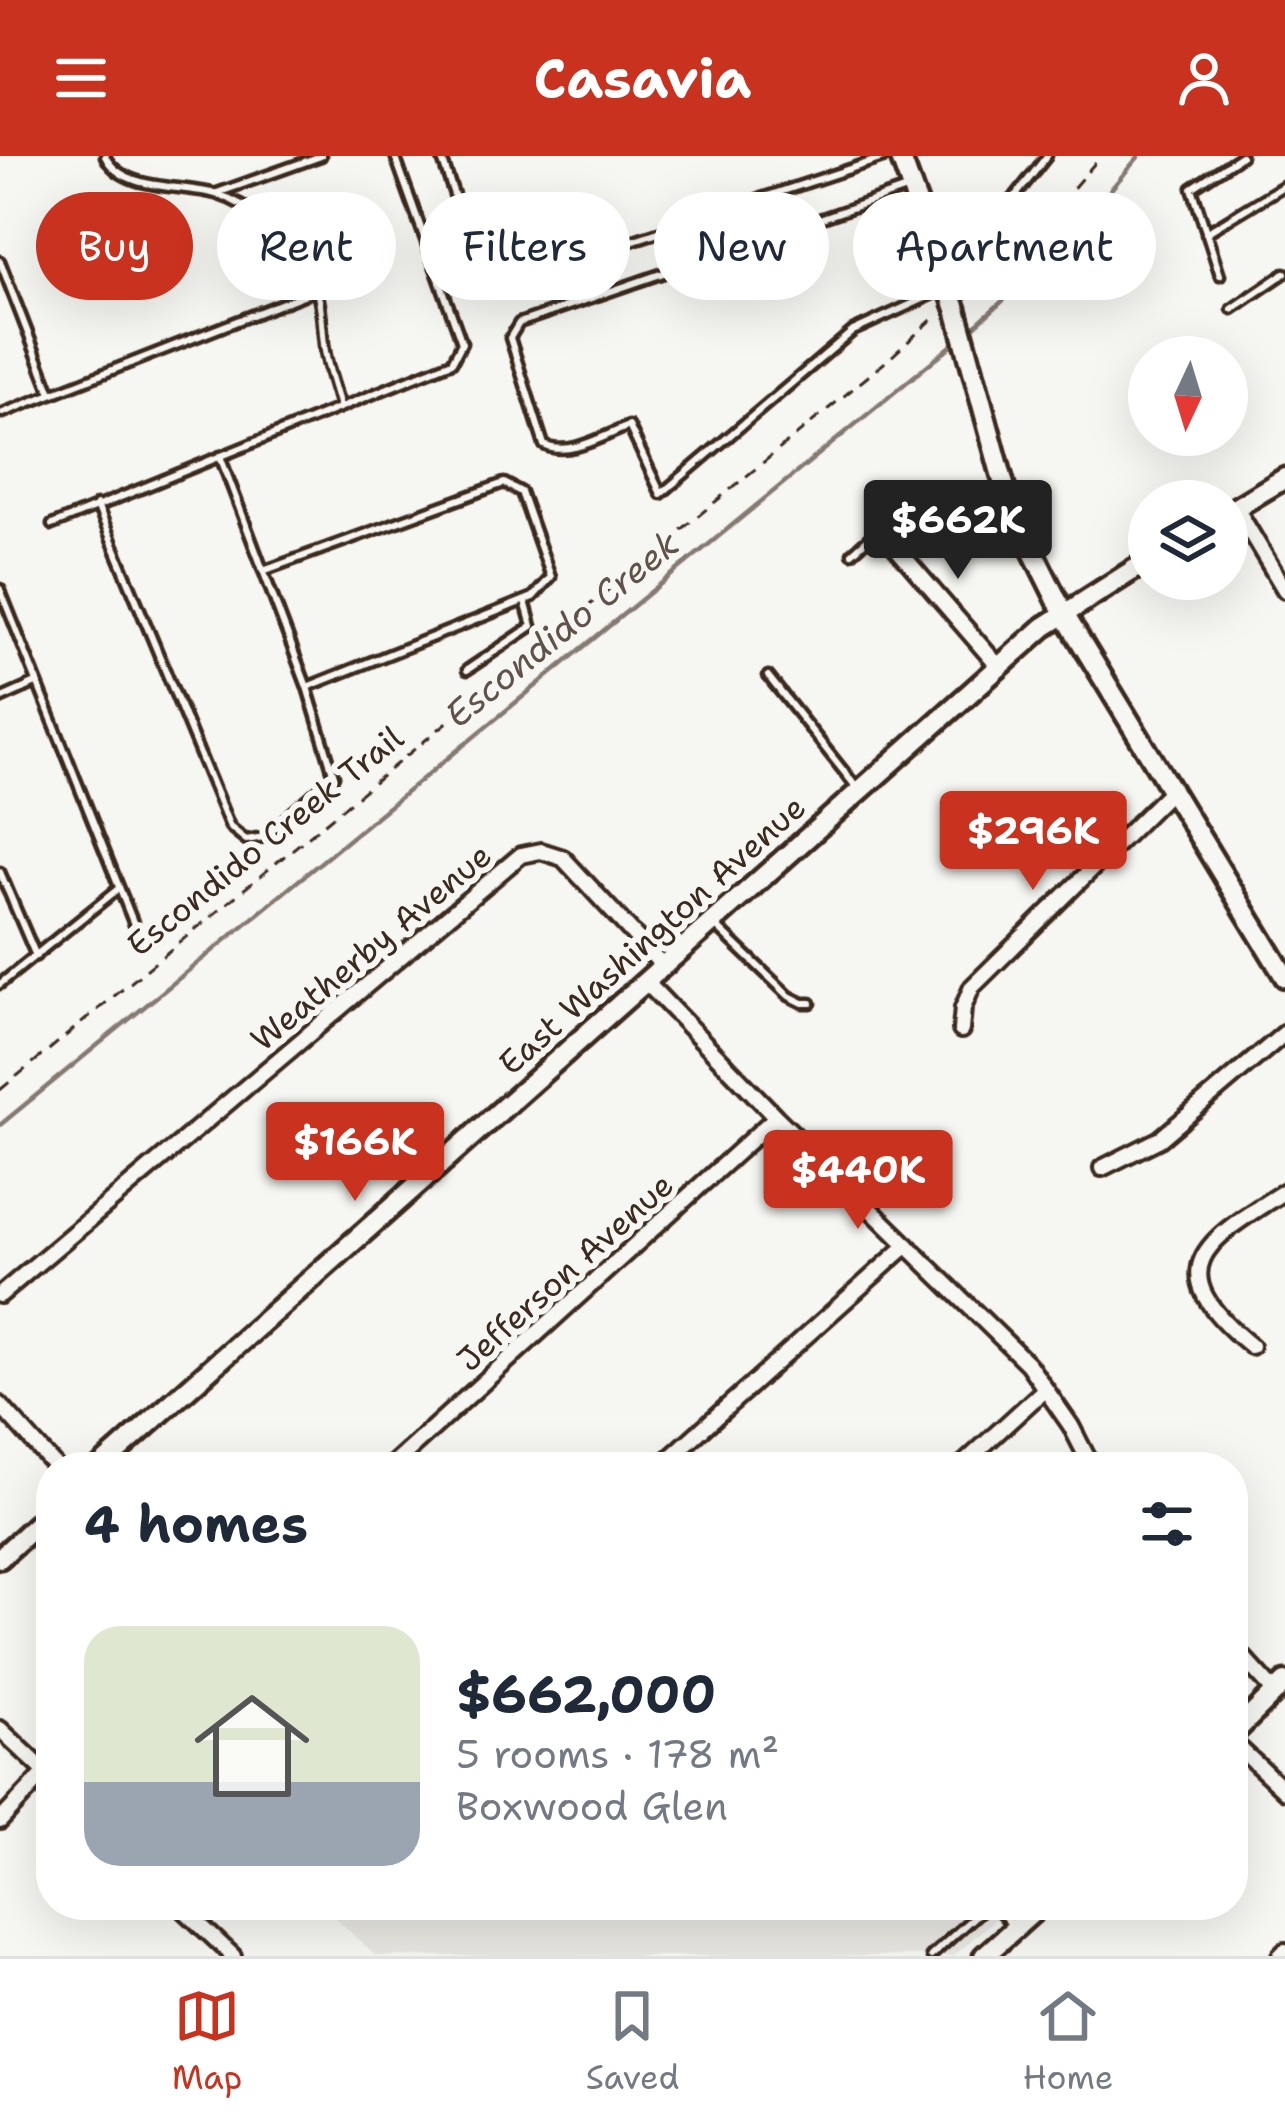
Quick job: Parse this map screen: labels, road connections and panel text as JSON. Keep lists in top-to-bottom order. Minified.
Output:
{"streets":{"main road":["East Washington Avenue"],"street":["Weatherby Avenue","Jefferson Avenue"],"path":["Escondido Creek Trail"]},"crossings":[["East Washington Avenue","Weatherby Avenue"]],"water":["Escondido Creek"],"north":"bottom","page":{"header":"Casavia","chip":["Buy","Rent","Filters","New","Apartment"],"price":["$662K","$296K","$166K","$440K"],"heading":"4 homes","list":[{"name":"$662,000","note":"5 rooms · 178 m² · Boxwood Glen"}],"tabs":["Map","Saved","Home"]}}
